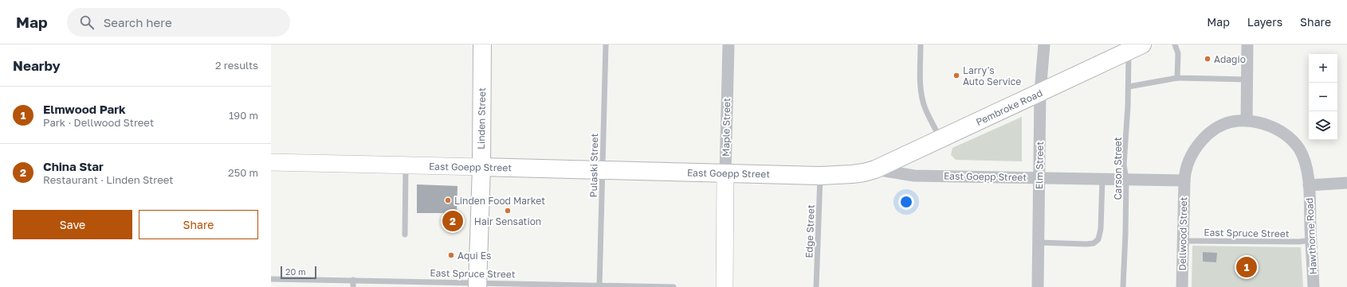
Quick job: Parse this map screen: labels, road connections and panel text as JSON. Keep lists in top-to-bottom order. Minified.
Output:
{"streets":{"main road":["Pembroke Road","Linden Street","East Goepp Street"],"street":["Maple Street","Elm Street","Dellwood Street","Hawthorne Road"],"lane":["Pulaski Street","Carson Street","Edge Street","East Spruce Street"]},"crossings":[["Pembroke Road","Elm Street"],["Pembroke Road","East Goepp Street"],["Pembroke Road","Carson Street"],["Linden Street","East Goepp Street"],["Linden Street","East Spruce Street"],["Maple Street","East Goepp Street"],["Pulaski Street","East Goepp Street"],["Pulaski Street","East Spruce Street"],["Elm Street","East Goepp Street"],["East Goepp Street","Carson Street"],["East Goepp Street","Edge Street"],["East Goepp Street","Dellwood Street"],["East Spruce Street","Dellwood Street"],["East Spruce Street","Hawthorne Road"],["Dellwood Street","Hawthorne Road"]],"places":["Adagio","Larry's Auto Service","Linden Food Market","Hair Sensation","Aqui Es"],"scale_bar":"20 m","page":{"header":"Map","search":"Search here","nav":["Map","Layers","Share"],"heading":["Nearby","2 results"],"map_buttons":["+","−"],"list":[{"mark":"1","name":"Elmwood Park","note":"Park · Dellwood Street","value":"190 m"},{"mark":"2","name":"China Star","note":"Restaurant · Linden Street","value":"250 m"}],"buttons":["Save","Share"],"pins":["2","1"],"scale":"20 m"}}
